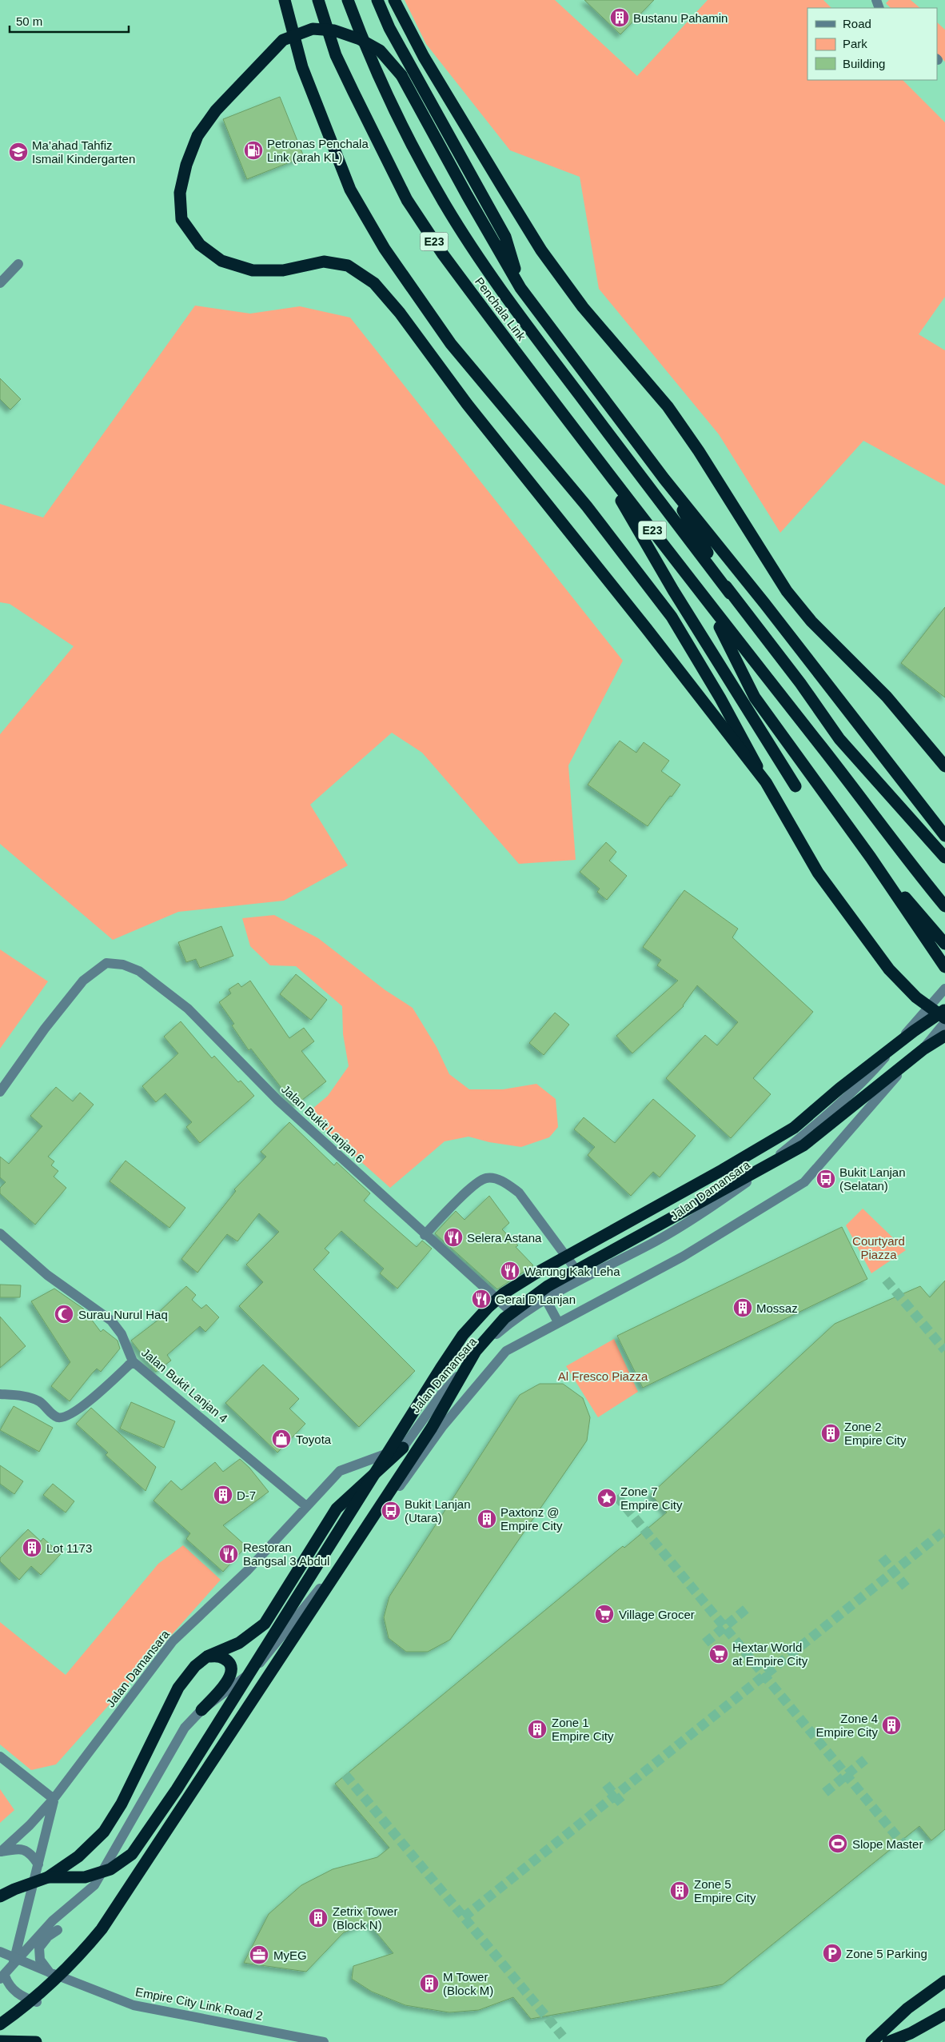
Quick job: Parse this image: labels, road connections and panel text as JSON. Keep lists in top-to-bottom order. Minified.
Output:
{"streets":{"highway":["E23","Penchala Link"],"street":["Jalan Bukit Lanjan 6","Jalan Damansara","Jalan Bukit Lanjan 4","Empire City Link Road 2"]},"crossings":[["Jalan Bukit Lanjan 6","Jalan Damansara"],["Jalan Damansara","Jalan Bukit Lanjan 4"]],"parks":["Courtyard Piazza","Al Fresco Piazza"],"places":{"building":["Bustanu Pahamin","Mossaz","Zone 2 Empire City","D-7","Paxtonz @ Empire City","Lot 1173","Zone 4 Empire City","Zone 1 Empire City","Zone 5 Empire City","Zetrix Tower (Block N)","M Tower (Block M)"],"fuel station":["Petronas Penchala Link (arah KL)"],"school or university":["Ma’ahad Tahfiz Ismail Kindergarten"],"bus stop":["Bukit Lanjan (Selatan)","Bukit Lanjan (Utara)"],"restaurant":["Selera Astana","Warung Kak Leha","Gerai D’Lanjan","Restoran Bangsal 3 Abdul"],"mosque":["Surau Nurul Haq"],"shop":["Toyota"],"place":["Zone 7 Empire City"],"supermarket":["Village Grocer","Hextar World at Empire City"],"sports":["Slope Master"],"parking":["Zone 5 Parking"],"office":["MyEG"]},"legend":["Road","Park","Building"],"scale_bar":"50 m"}
